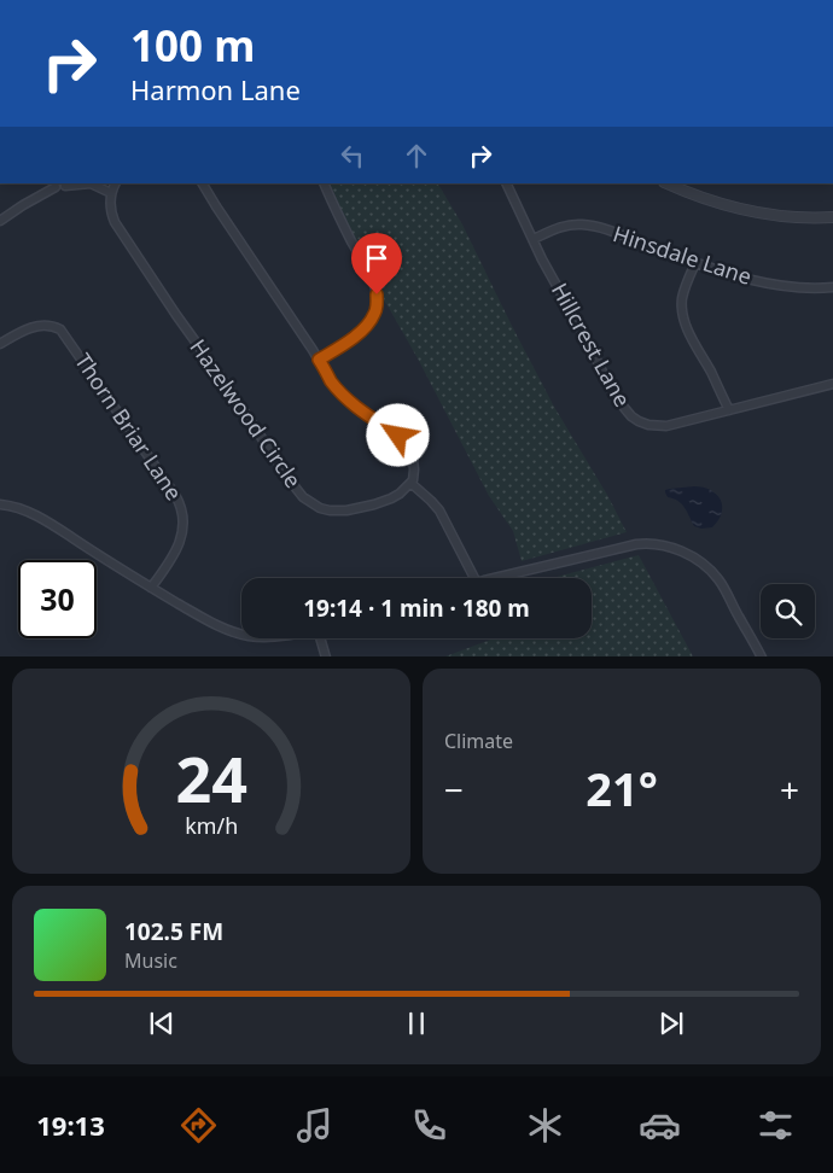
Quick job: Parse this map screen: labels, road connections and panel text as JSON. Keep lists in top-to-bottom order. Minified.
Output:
{"streets":{"street":["Hinsdale Lane","Hillcrest Lane","Hazelwood Circle","Thorn Briar Lane"]},"crossings":[["Hinsdale Lane","Hillcrest Lane"]],"page":{"turn":["100 m","Harmon Lane"],"limit":"30","trip":"19:14 · 1 min · 180 m","tile":"Climate","heat":["−","21°","+"],"song":["102.5 FM","Music"],"tabs":"19:13","gauge":["24","km/h"]}}
